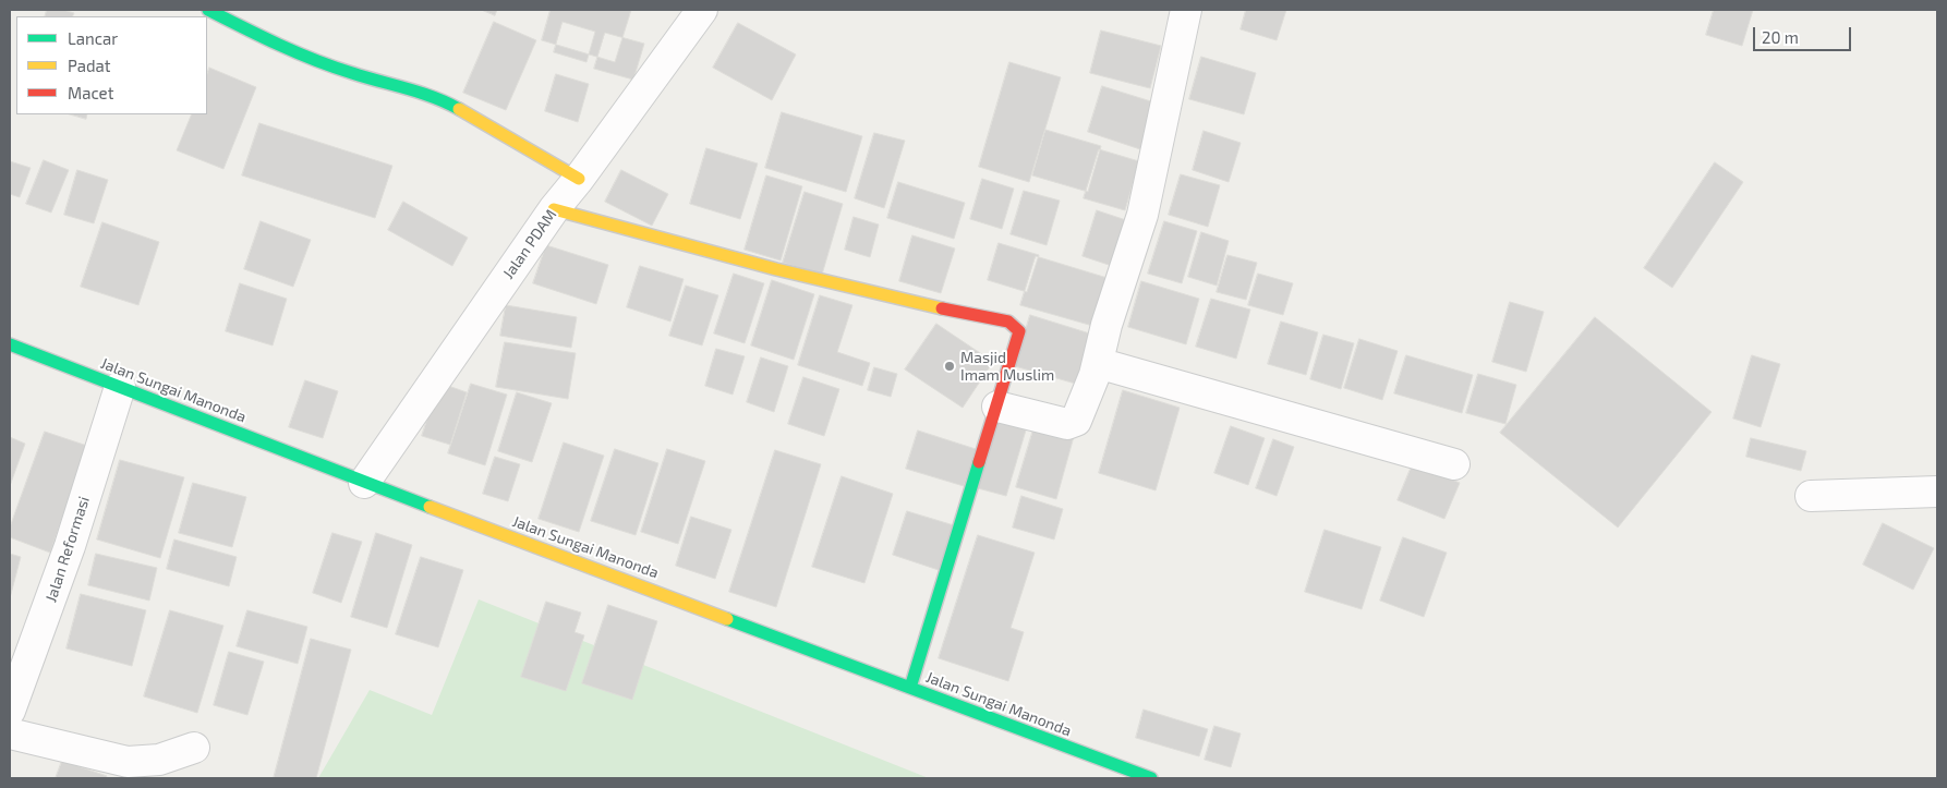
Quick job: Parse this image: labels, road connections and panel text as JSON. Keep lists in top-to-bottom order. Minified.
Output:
{"streets":{"street":["Jalan PDAM","Jalan Sungai Manonda","Jalan Reformasi"]},"crossings":[["Jalan PDAM","Jalan Sungai Manonda"],["Jalan Sungai Manonda","Jalan Reformasi"]],"places":["Masjid Imam Muslim"],"legend":["Lancar","Padat","Macet"],"scale_bar":"20 m"}
